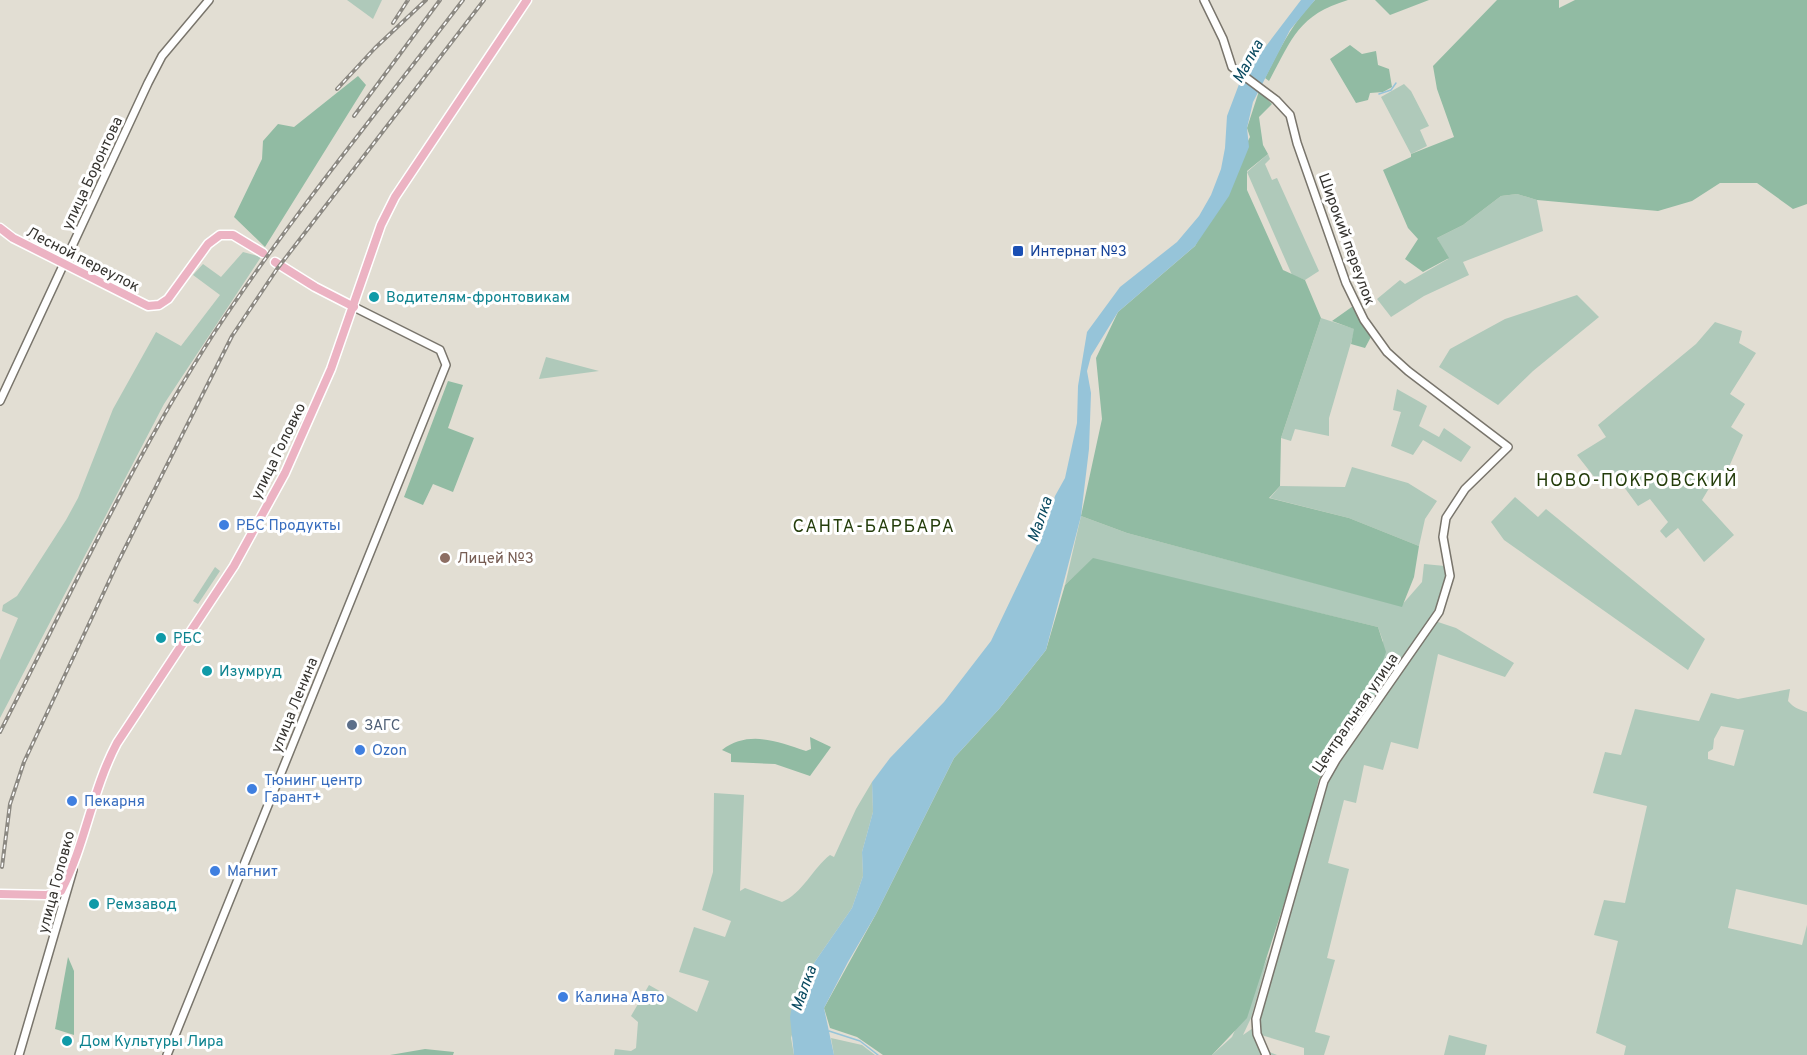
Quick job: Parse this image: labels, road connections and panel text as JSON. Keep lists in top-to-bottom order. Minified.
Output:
{"streets":{"main road":["Лесной переулок","улица Головко"],"street":["улица Боронтова","Широкий переулок","улица Ленина","Центральная улица"]},"crossings":[["улица Боронтова","Лесной переулок"],["Широкий переулок","Центральная улица"],["улица Головко","улица Ленина"]],"districts":["НОВО-ПОКРОВСКИЙ","САНТА-БАРБАРА"],"water":["Малка"],"places":{"transit":["Интернат №3"],"other":["Водителям-фронтовикам","РБС Продукты","Лицей №3","РБС","Изумруд","ЗАГС","Ozon","Тюнинг центр Гарант+","Пекарня","Магнит","Ремзавод","Калина Авто","Дом Культуры Лира"]}}
